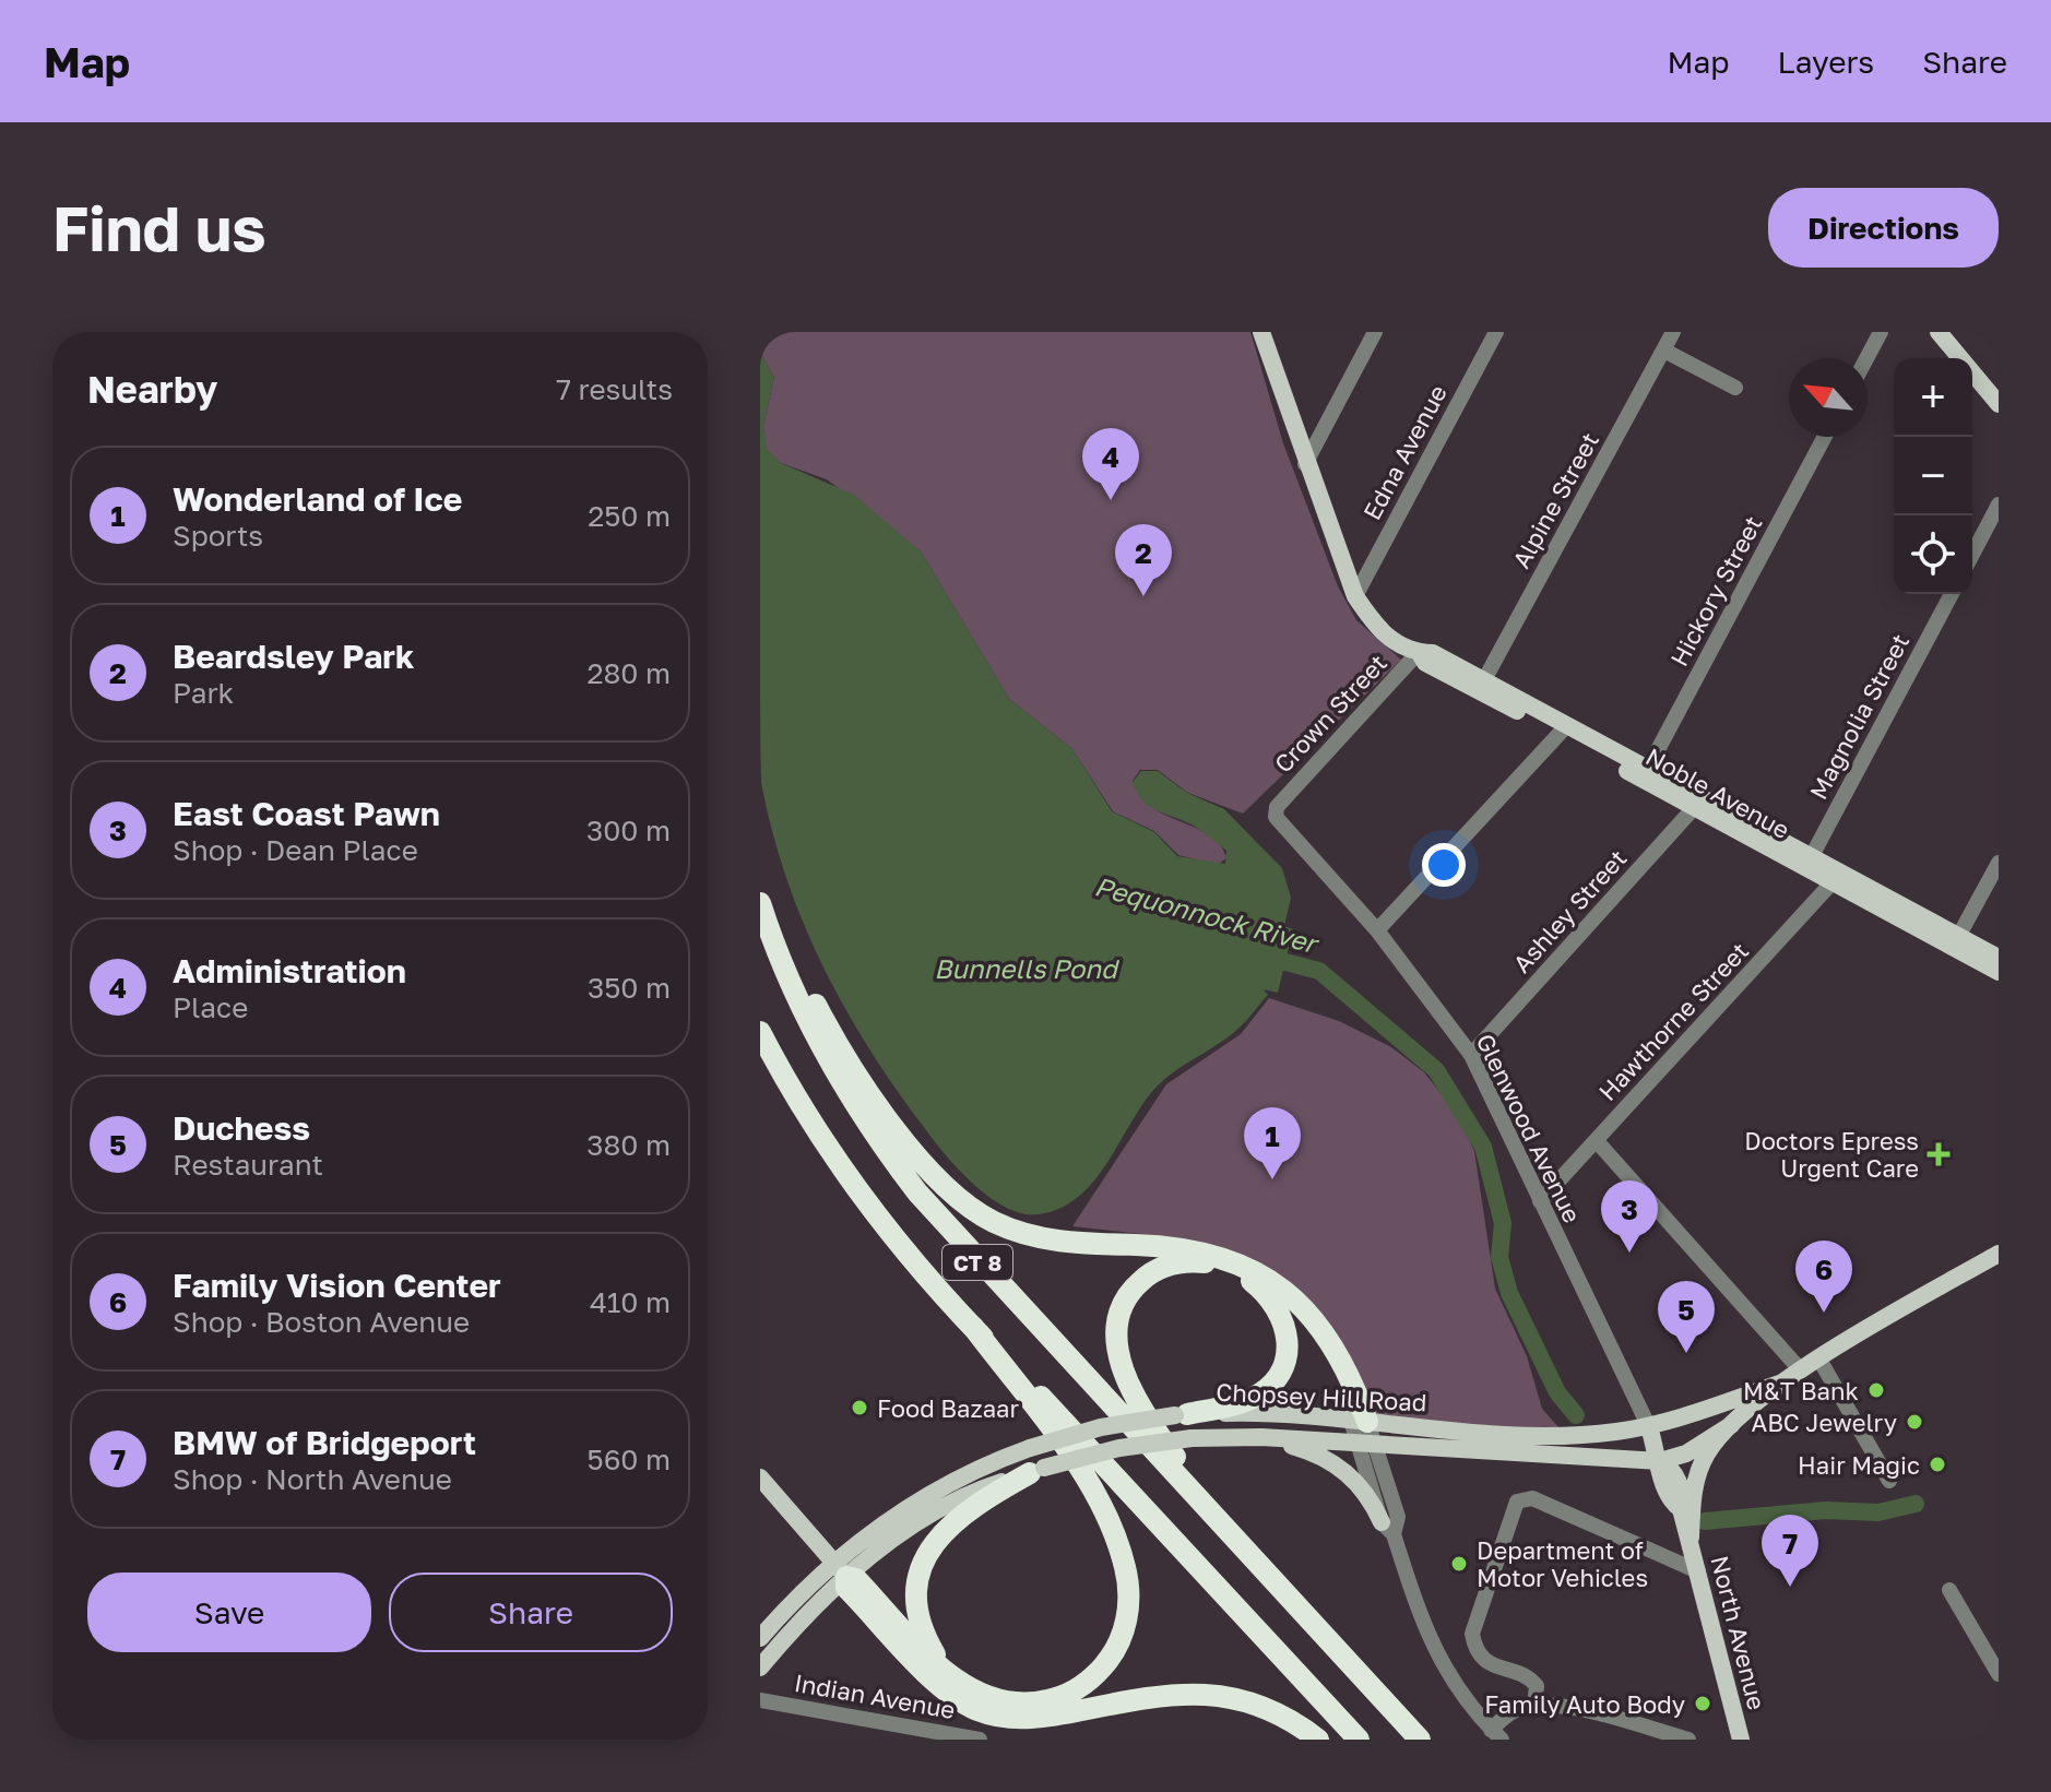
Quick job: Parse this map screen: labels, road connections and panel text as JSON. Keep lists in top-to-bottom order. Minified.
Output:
{"streets":{"highway":["CT 8"],"main road":["Noble Avenue","Glenwood Avenue","Chopsey Hill Road","North Avenue"],"street":["Edna Avenue","Alpine Street","Hickory Street","Crown Street","Magnolia Street","Ashley Street","Hawthorne Street","Indian Avenue"]},"crossings":[["Edna Avenue","Noble Avenue"],["Alpine Street","Noble Avenue"],["Hickory Street","Noble Avenue"],["Crown Street","Noble Avenue"],["Crown Street","Glenwood Avenue"],["Magnolia Street","Noble Avenue"],["Noble Avenue","Ashley Street"],["Noble Avenue","Hawthorne Street"],["Ashley Street","Glenwood Avenue"],["Hawthorne Street","Glenwood Avenue"],["Glenwood Avenue","Chopsey Hill Road"],["Glenwood Avenue","North Avenue"]],"water":["Pequonnock River","Bunnells Pond"],"places":{"health":["Doctors Epress Urgent Care"],"other":["M&T Bank","Food Bazaar","ABC Jewelry","Hair Magic","Department of Motor Vehicles","Family Auto Body"]},"north":"top left","page":{"header":"Map","nav":["Map","Layers","Share"],"buttons":["Directions",["Save","Share"]],"title":"Find us","heading":["Nearby","7 results"],"map_buttons":["+","−"],"pins":["4","2","1","3","6","5","7"],"list":[{"mark":"1","name":"Wonderland of Ice","note":"Sports","value":"250 m"},{"mark":"2","name":"Beardsley Park","note":"Park","value":"280 m"},{"mark":"3","name":"East Coast Pawn","note":"Shop · Dean Place","value":"300 m"},{"mark":"4","name":"Administration","note":"Place","value":"350 m"},{"mark":"5","name":"Duchess","note":"Restaurant","value":"380 m"},{"mark":"6","name":"Family Vision Center","note":"Shop · Boston Avenue","value":"410 m"},{"mark":"7","name":"BMW of Bridgeport","note":"Shop · North Avenue","value":"560 m"}]}}
